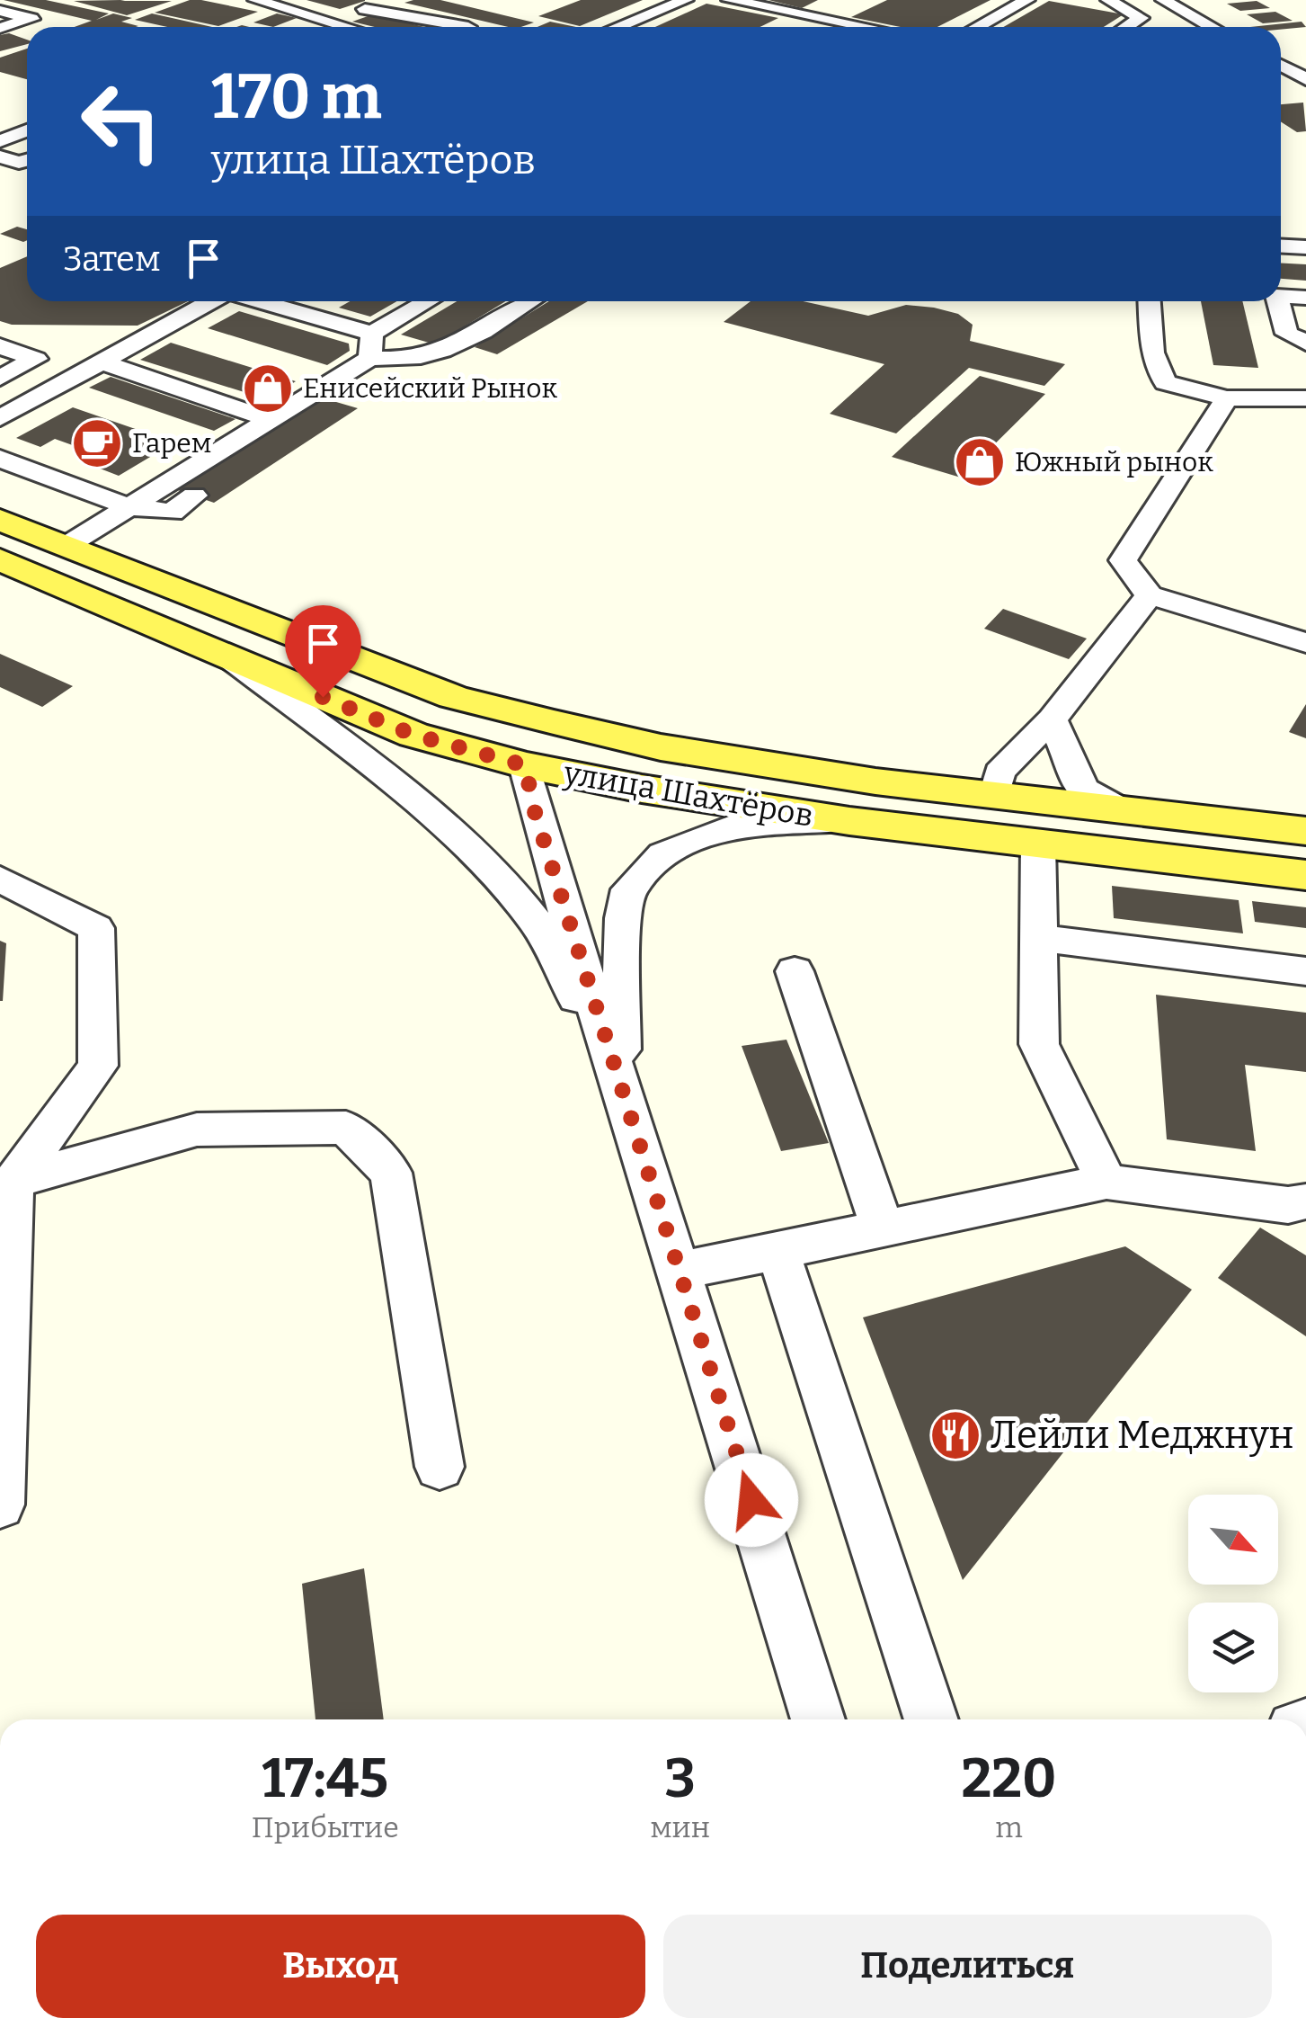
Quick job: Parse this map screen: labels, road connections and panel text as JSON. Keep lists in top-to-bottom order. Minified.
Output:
{"streets":{"main road":["улица Шахтёров"]},"places":{"shop":["Енисейский Рынок","Южный рынок"],"cafe":["Гарем"],"restaurant":["Лейли Меджнун"]},"north":"bottom right","page":{"turn":["170 m","улица Шахтёров"],"then":"Затем","eta":["17:45","Прибытие","3","мин","220","m"],"buttons":["Выход","Поделиться"]}}
